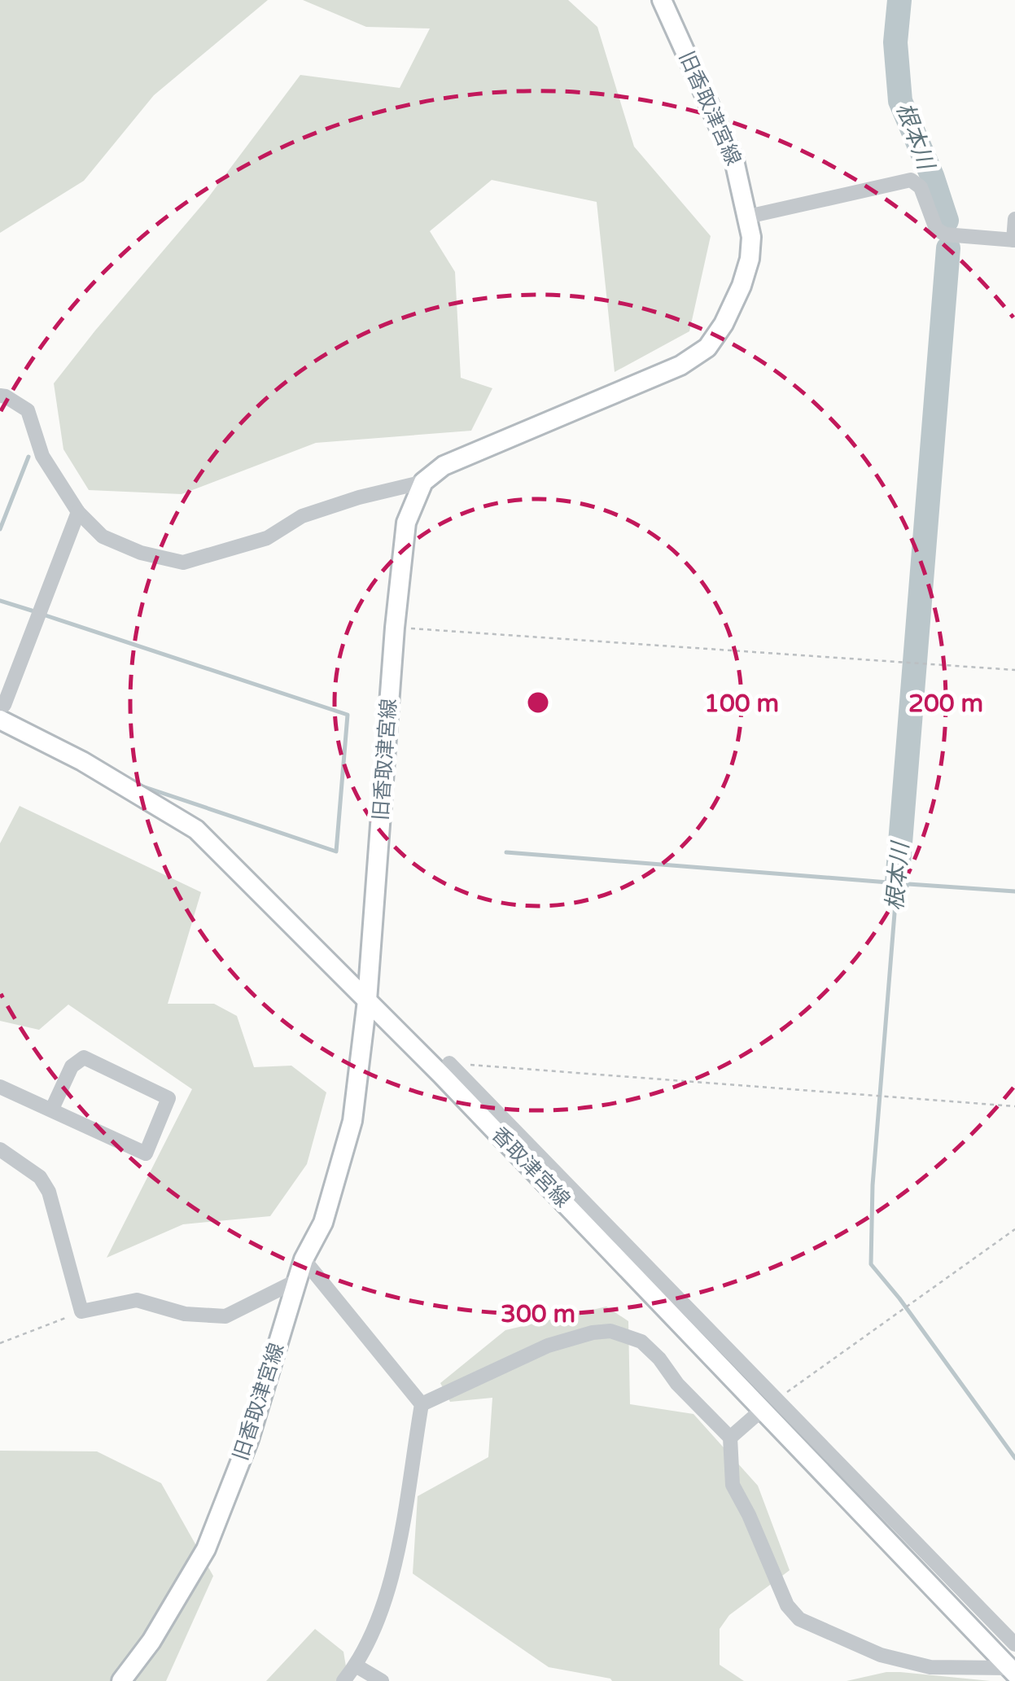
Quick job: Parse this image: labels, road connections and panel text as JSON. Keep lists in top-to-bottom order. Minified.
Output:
{"streets":{"street":["旧香取津宮線","香取津宮線"]},"crossings":[["旧香取津宮線","香取津宮線"]],"water":["根本川"],"rings":["100 m","200 m","300 m"]}
